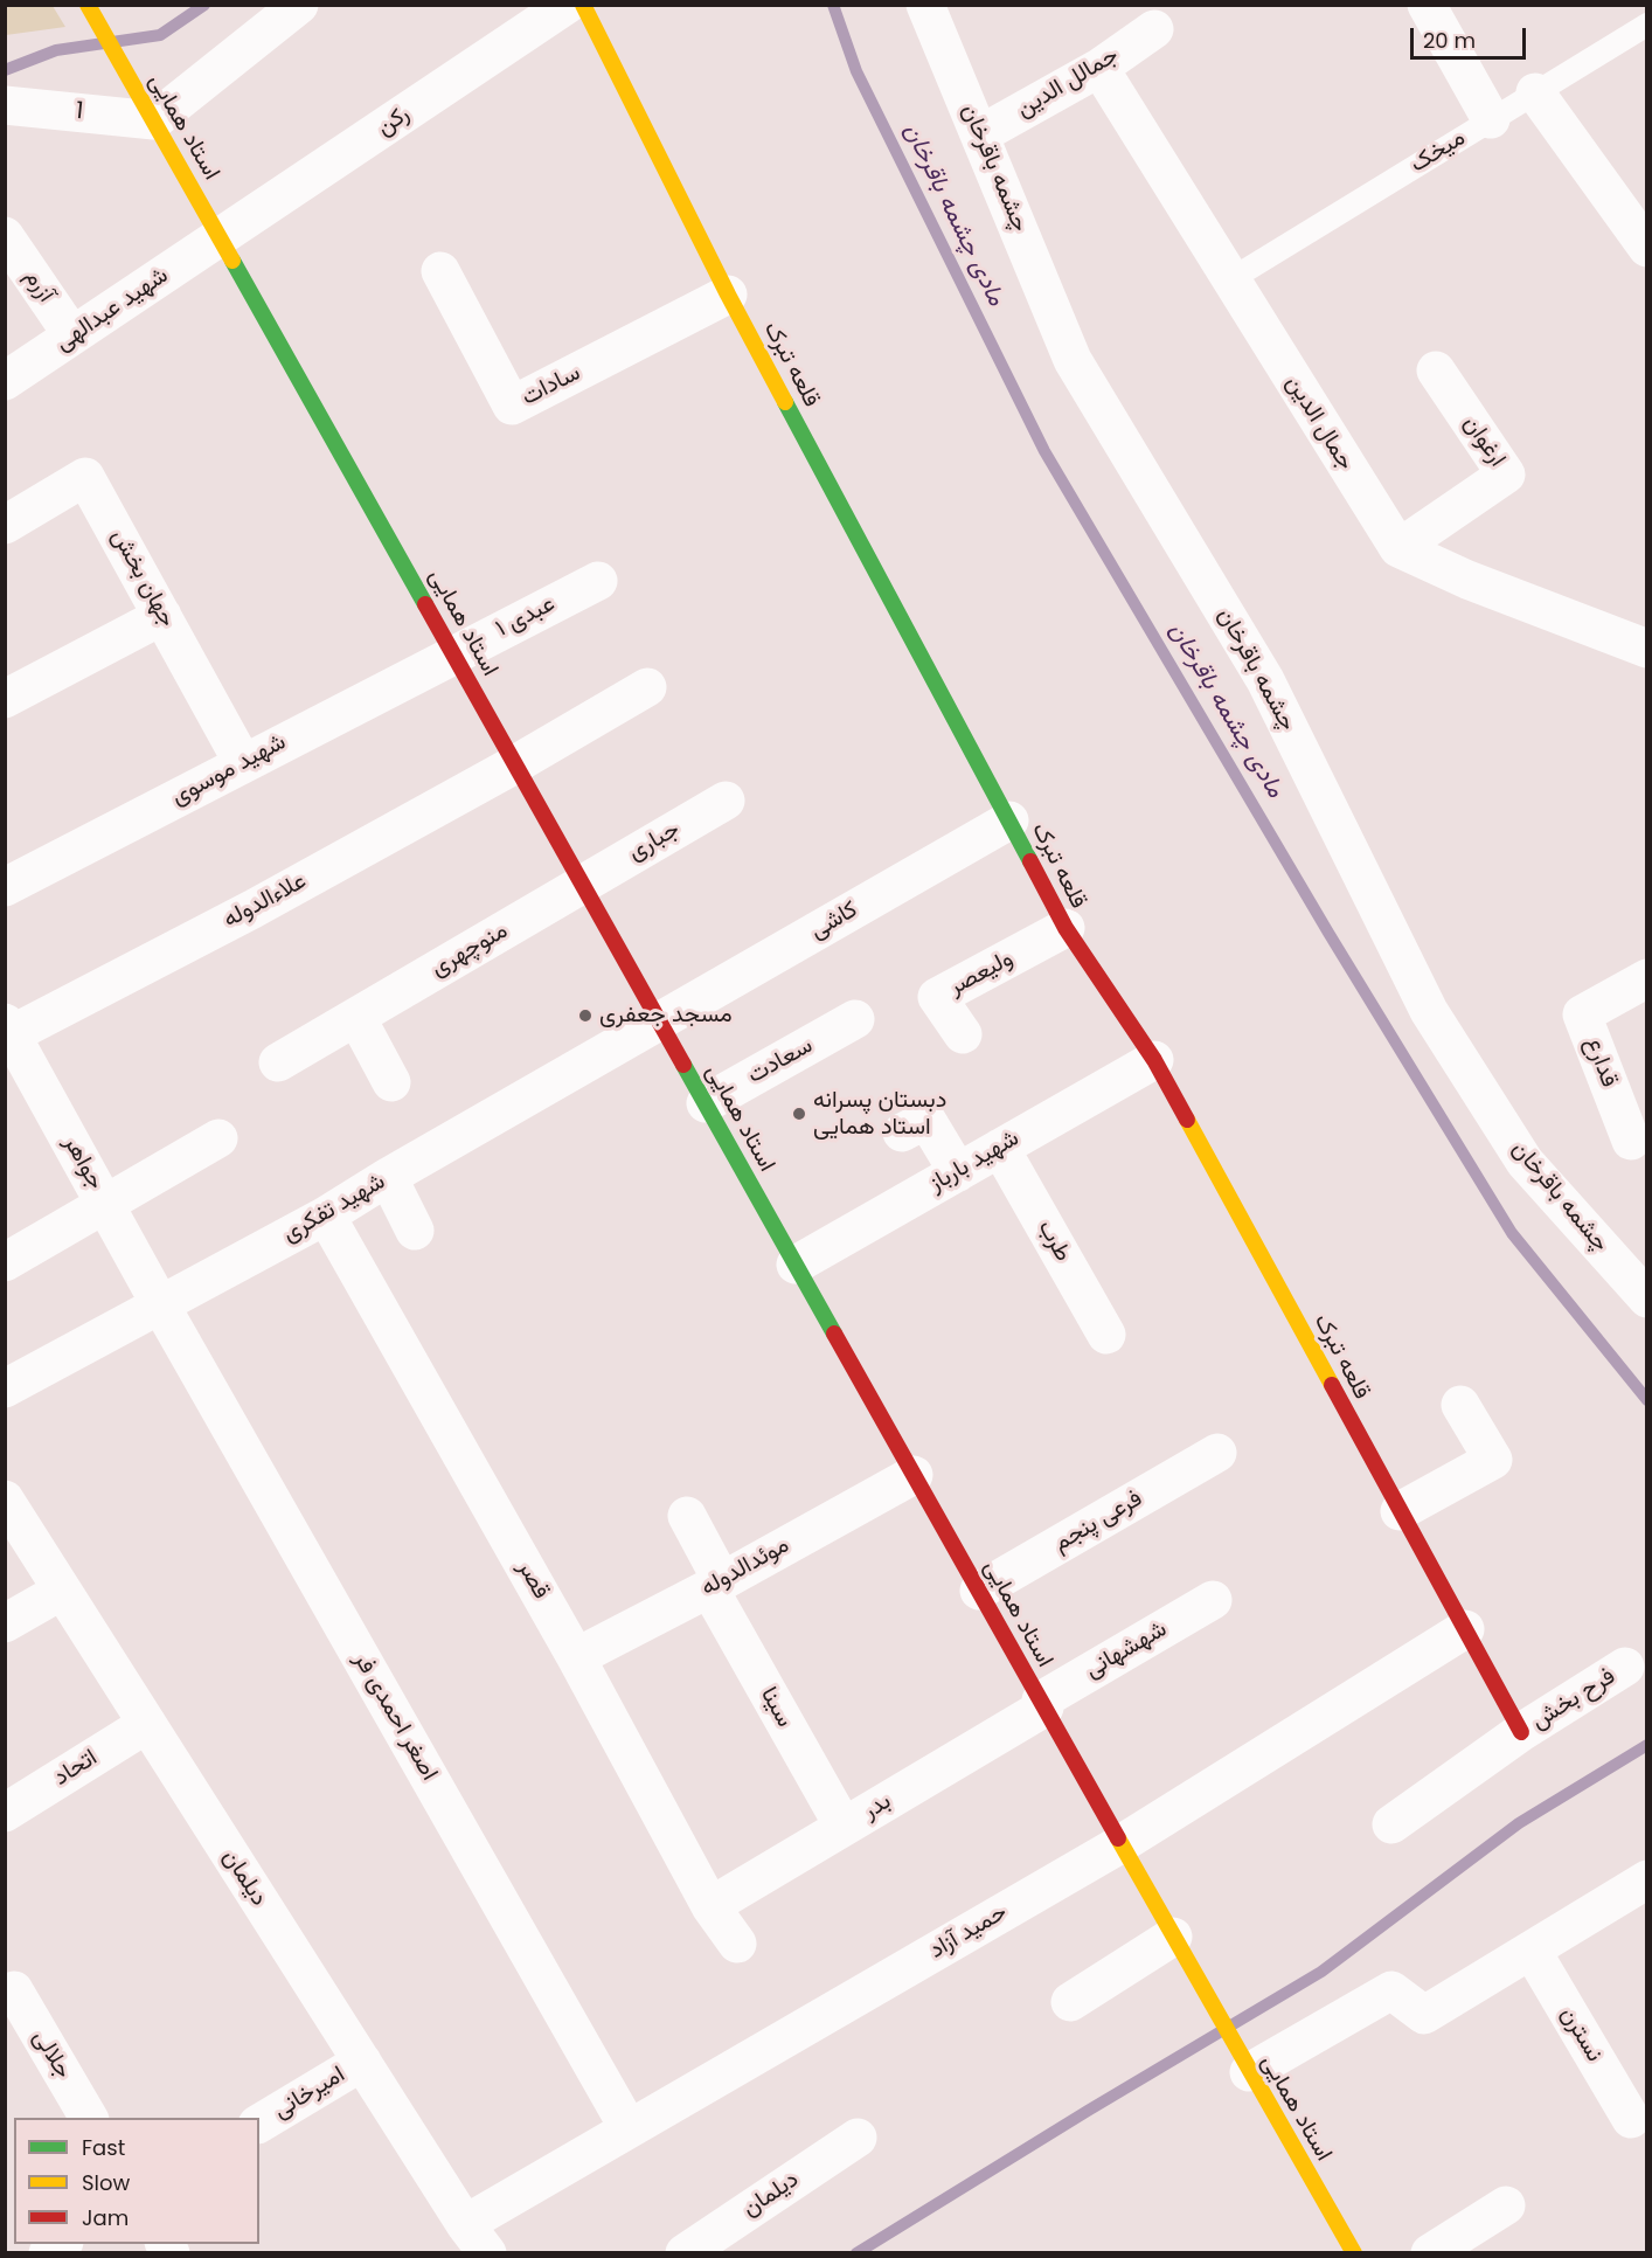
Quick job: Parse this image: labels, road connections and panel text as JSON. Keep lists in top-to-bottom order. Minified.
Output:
{"streets":{"street":["جمالل الدین","1","رکن","استاد همایی","چشمه باقرخان","آزرم","شهید عبدالهی","قلعه تبرک","سادات","جمال الدین","ارغوان","جهان بخش","عبدی ۱","شهید موسوی","جباری","علاءالدوله","کاشی","منوچهری","ولیعصر","سعادت","قدارع","شهید بارباز","جواهر","شهید تفکری","طرب","فرعی پنجم","موئدالدوله","قصر","شهشهانی","فرح بخش","سینا","اصغر احمدی فر","اتحاد","بدر","دیلمان","حمید آزاد","نسترن","جلالی","امیرخانی"],"lane":["میخک"]},"crossings":[["جمالل الدین","چشمه باقرخان"],["جمالل الدین","جمال الدین"],["1","استاد همایی"],["رکن","استاد همایی"],["رکن","شهید عبدالهی"],["استاد همایی","شهید عبدالهی"],["استاد همایی","عبدی ۱"],["استاد همایی","شهید موسوی"],["استاد همایی","جباری"],["استاد همایی","علاءالدوله"],["استاد همایی","کاشی"],["استاد همایی","منوچهری"],["استاد همایی","سعادت"],["استاد همایی","شهید بارباز"],["استاد همایی","شهید تفکری"],["استاد همایی","فرعی پنجم"],["استاد همایی","موئدالدوله"],["استاد همایی","شهشهانی"],["استاد همایی","بدر"],["استاد همایی","حمید آزاد"],["میخک","جمال الدین"],["آزرم","شهید عبدالهی"],["قلعه تبرک","سادات"],["قلعه تبرک","کاشی"],["قلعه تبرک","ولیعصر"],["قلعه تبرک","شهید بارباز"],["قلعه تبرک","فرح بخش"],["قلعه تبرک","حمید آزاد"],["جمال الدین","ارغوان"],["جهان بخش","شهید موسوی"],["عبدی ۱","شهید موسوی"],["جباری","منوچهری"],["علاءالدوله","جواهر"],["کاشی","شهید تفکری"],["شهید بارباز","طرب"],["جواهر","شهید تفکری"],["جواهر","اصغر احمدی فر"],["شهید تفکری","قصر"],["شهید تفکری","اصغر احمدی فر"],["موئدالدوله","قصر"],["موئدالدوله","سینا"],["قصر","بدر"],["شهشهانی","بدر"],["سینا","بدر"],["اصغر احمدی فر","حمید آزاد"],["اتحاد","دیلمان"],["دیلمان","حمید آزاد"],["دیلمان","امیرخانی"]],"water":["مادی چشمه باقرخان"],"places":["مسجد جعفری","دبستان پسرانه استاد همایی"],"legend":["Fast","Slow","Jam"],"scale_bar":"20 m"}
